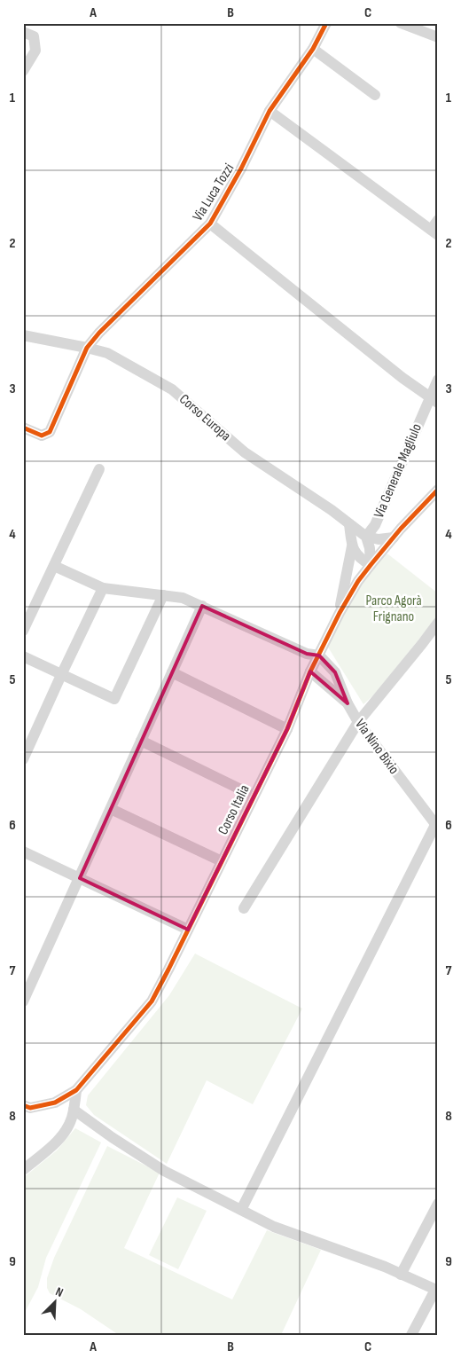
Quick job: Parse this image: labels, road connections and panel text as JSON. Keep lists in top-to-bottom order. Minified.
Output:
{"streets":{"street":["Via Luca Tozzi","Corso Europa","Via Generale Magliulo","Via Nino Bixio","Corso Italia"]},"crossings":[["Via Luca Tozzi","Corso Europa"],["Via Nino Bixio","Corso Italia"]],"parks":["Parco Agorà Frignano"],"north":"top right","grid":{"columns":["A","B","C"],"rows":["1","2","3","4","5","6","7","8","9"]}}
